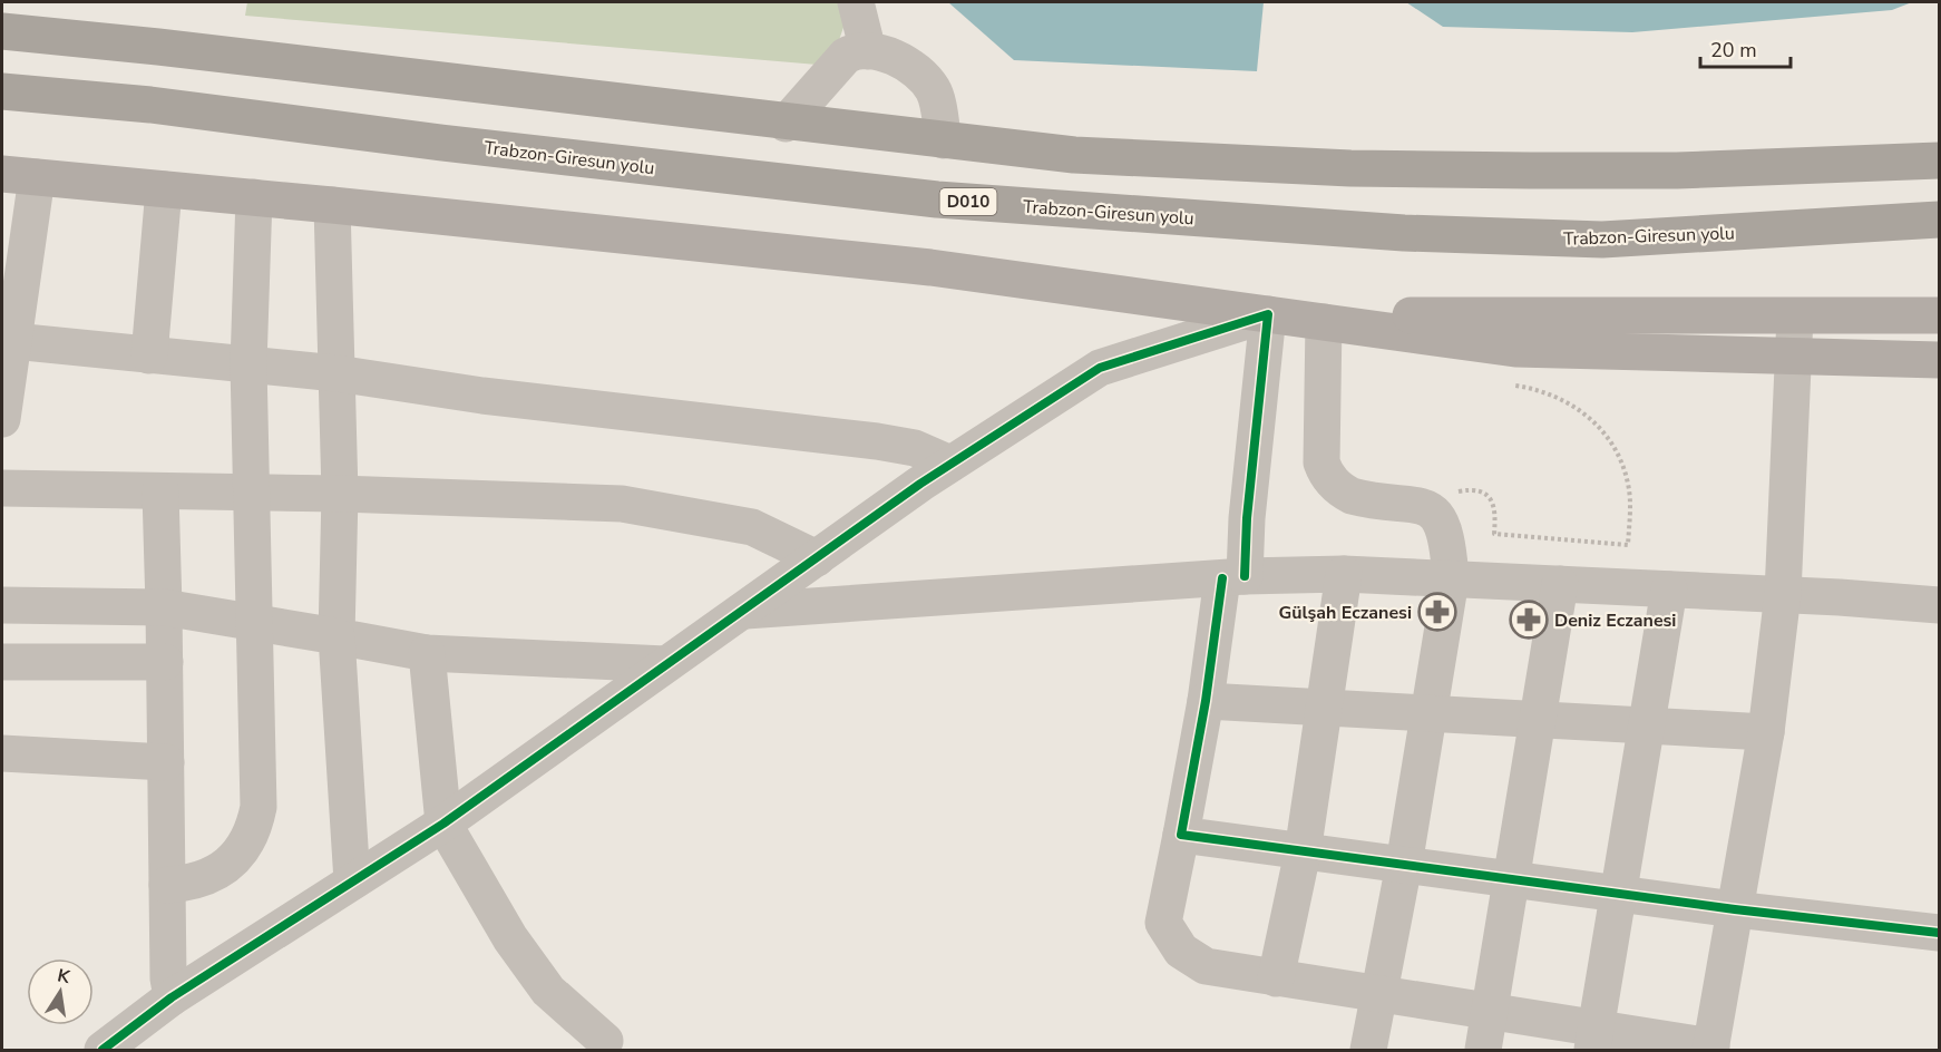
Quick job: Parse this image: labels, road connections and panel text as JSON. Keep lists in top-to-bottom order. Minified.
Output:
{"streets":{"highway":["Trabzon-Giresun yolu","D010"]},"places":{"pharmacy":["Gülşah Eczanesi","Deniz Eczanesi"]},"scale_bar":"20 m","north":"top"}
